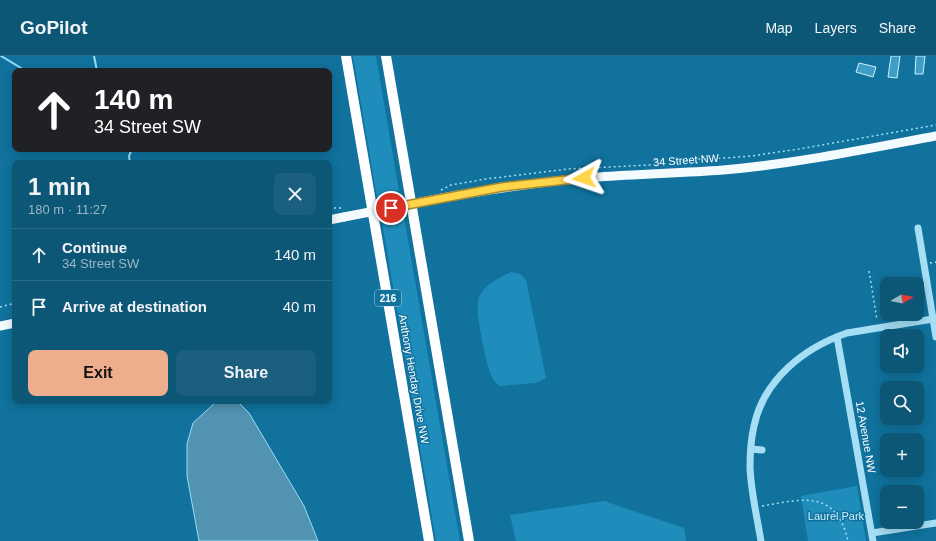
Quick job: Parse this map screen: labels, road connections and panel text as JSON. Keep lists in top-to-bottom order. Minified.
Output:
{"streets":{"highway":["216","Anthony Henday Drive NW"],"main road":["34 Street NW"],"street":["12 Avenue NW"]},"parks":["Laurel Park"],"north":"right","page":{"header":"GoPilot","nav":["Map","Layers","Share"],"turn":["140 m","34 Street SW"],"heading":["1 min","180 m · 11:27"],"list":[{"name":"Continue","note":"34 Street SW","value":"140 m"},{"name":"Arrive at destination","value":"40 m"}],"map_buttons":["+","−"],"buttons":["Exit","Share"]}}
